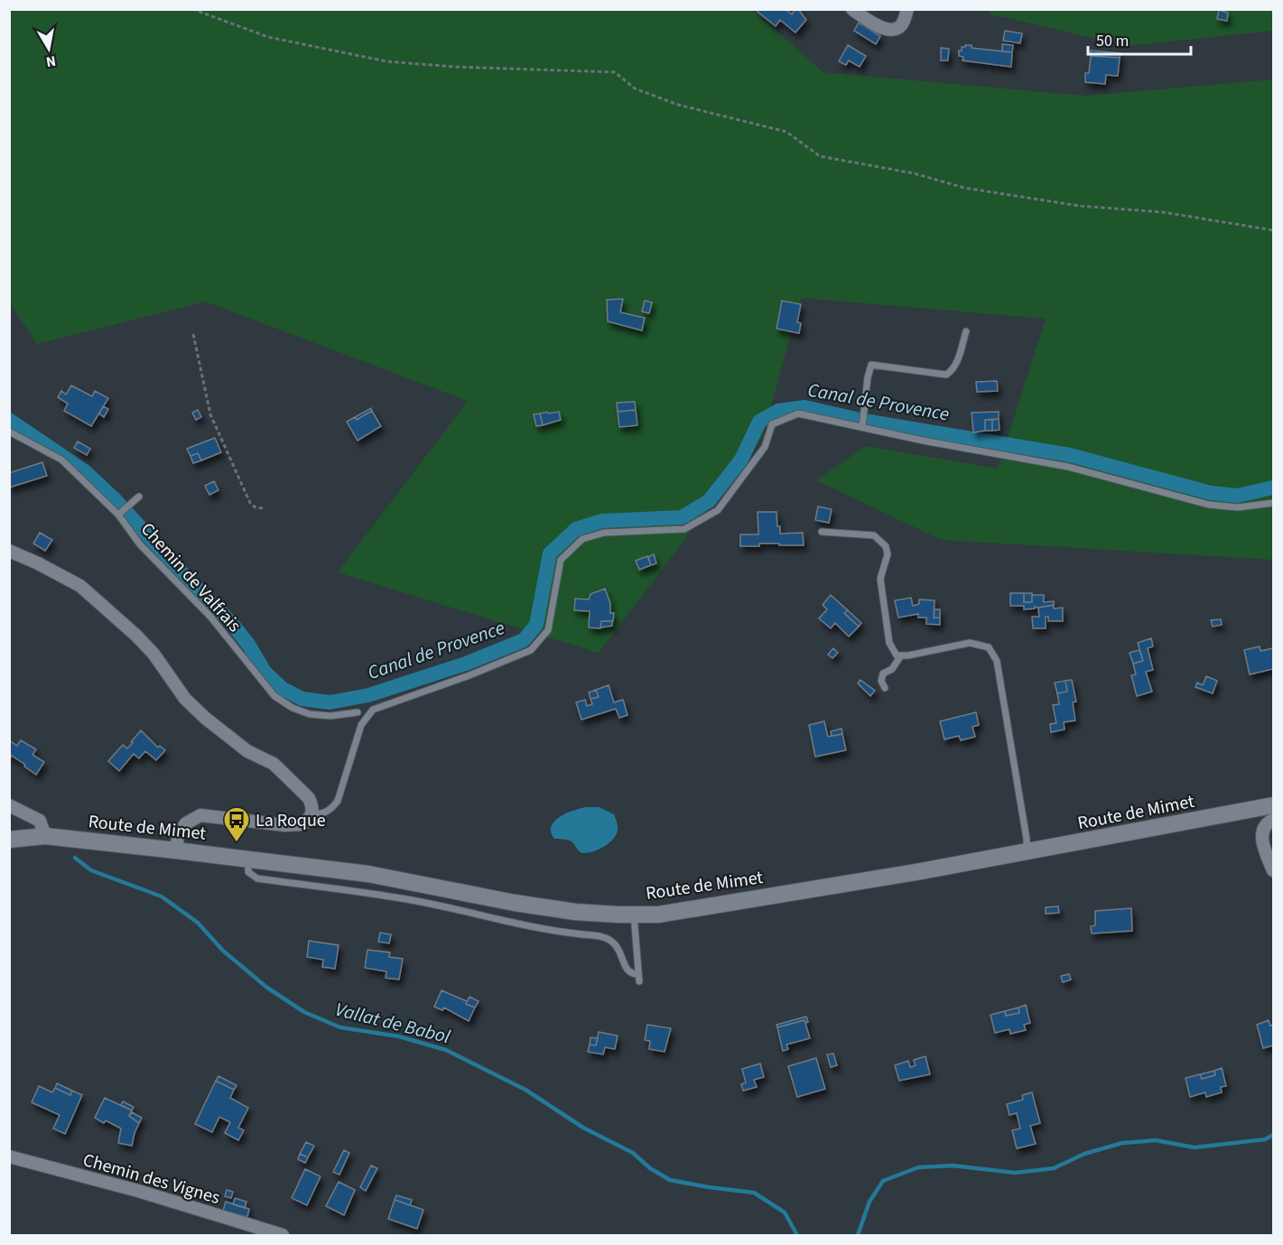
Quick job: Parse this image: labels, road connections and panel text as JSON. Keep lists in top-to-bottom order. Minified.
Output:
{"streets":{"main road":["Route de Mimet"],"street":["Chemin des Vignes"],"lane":["Chemin de Valfrais"]},"water":["Canal de Provence","Vallat de Babol"],"places":{"bus stop":["La Roque"]},"scale_bar":"50 m","north":"bottom"}
